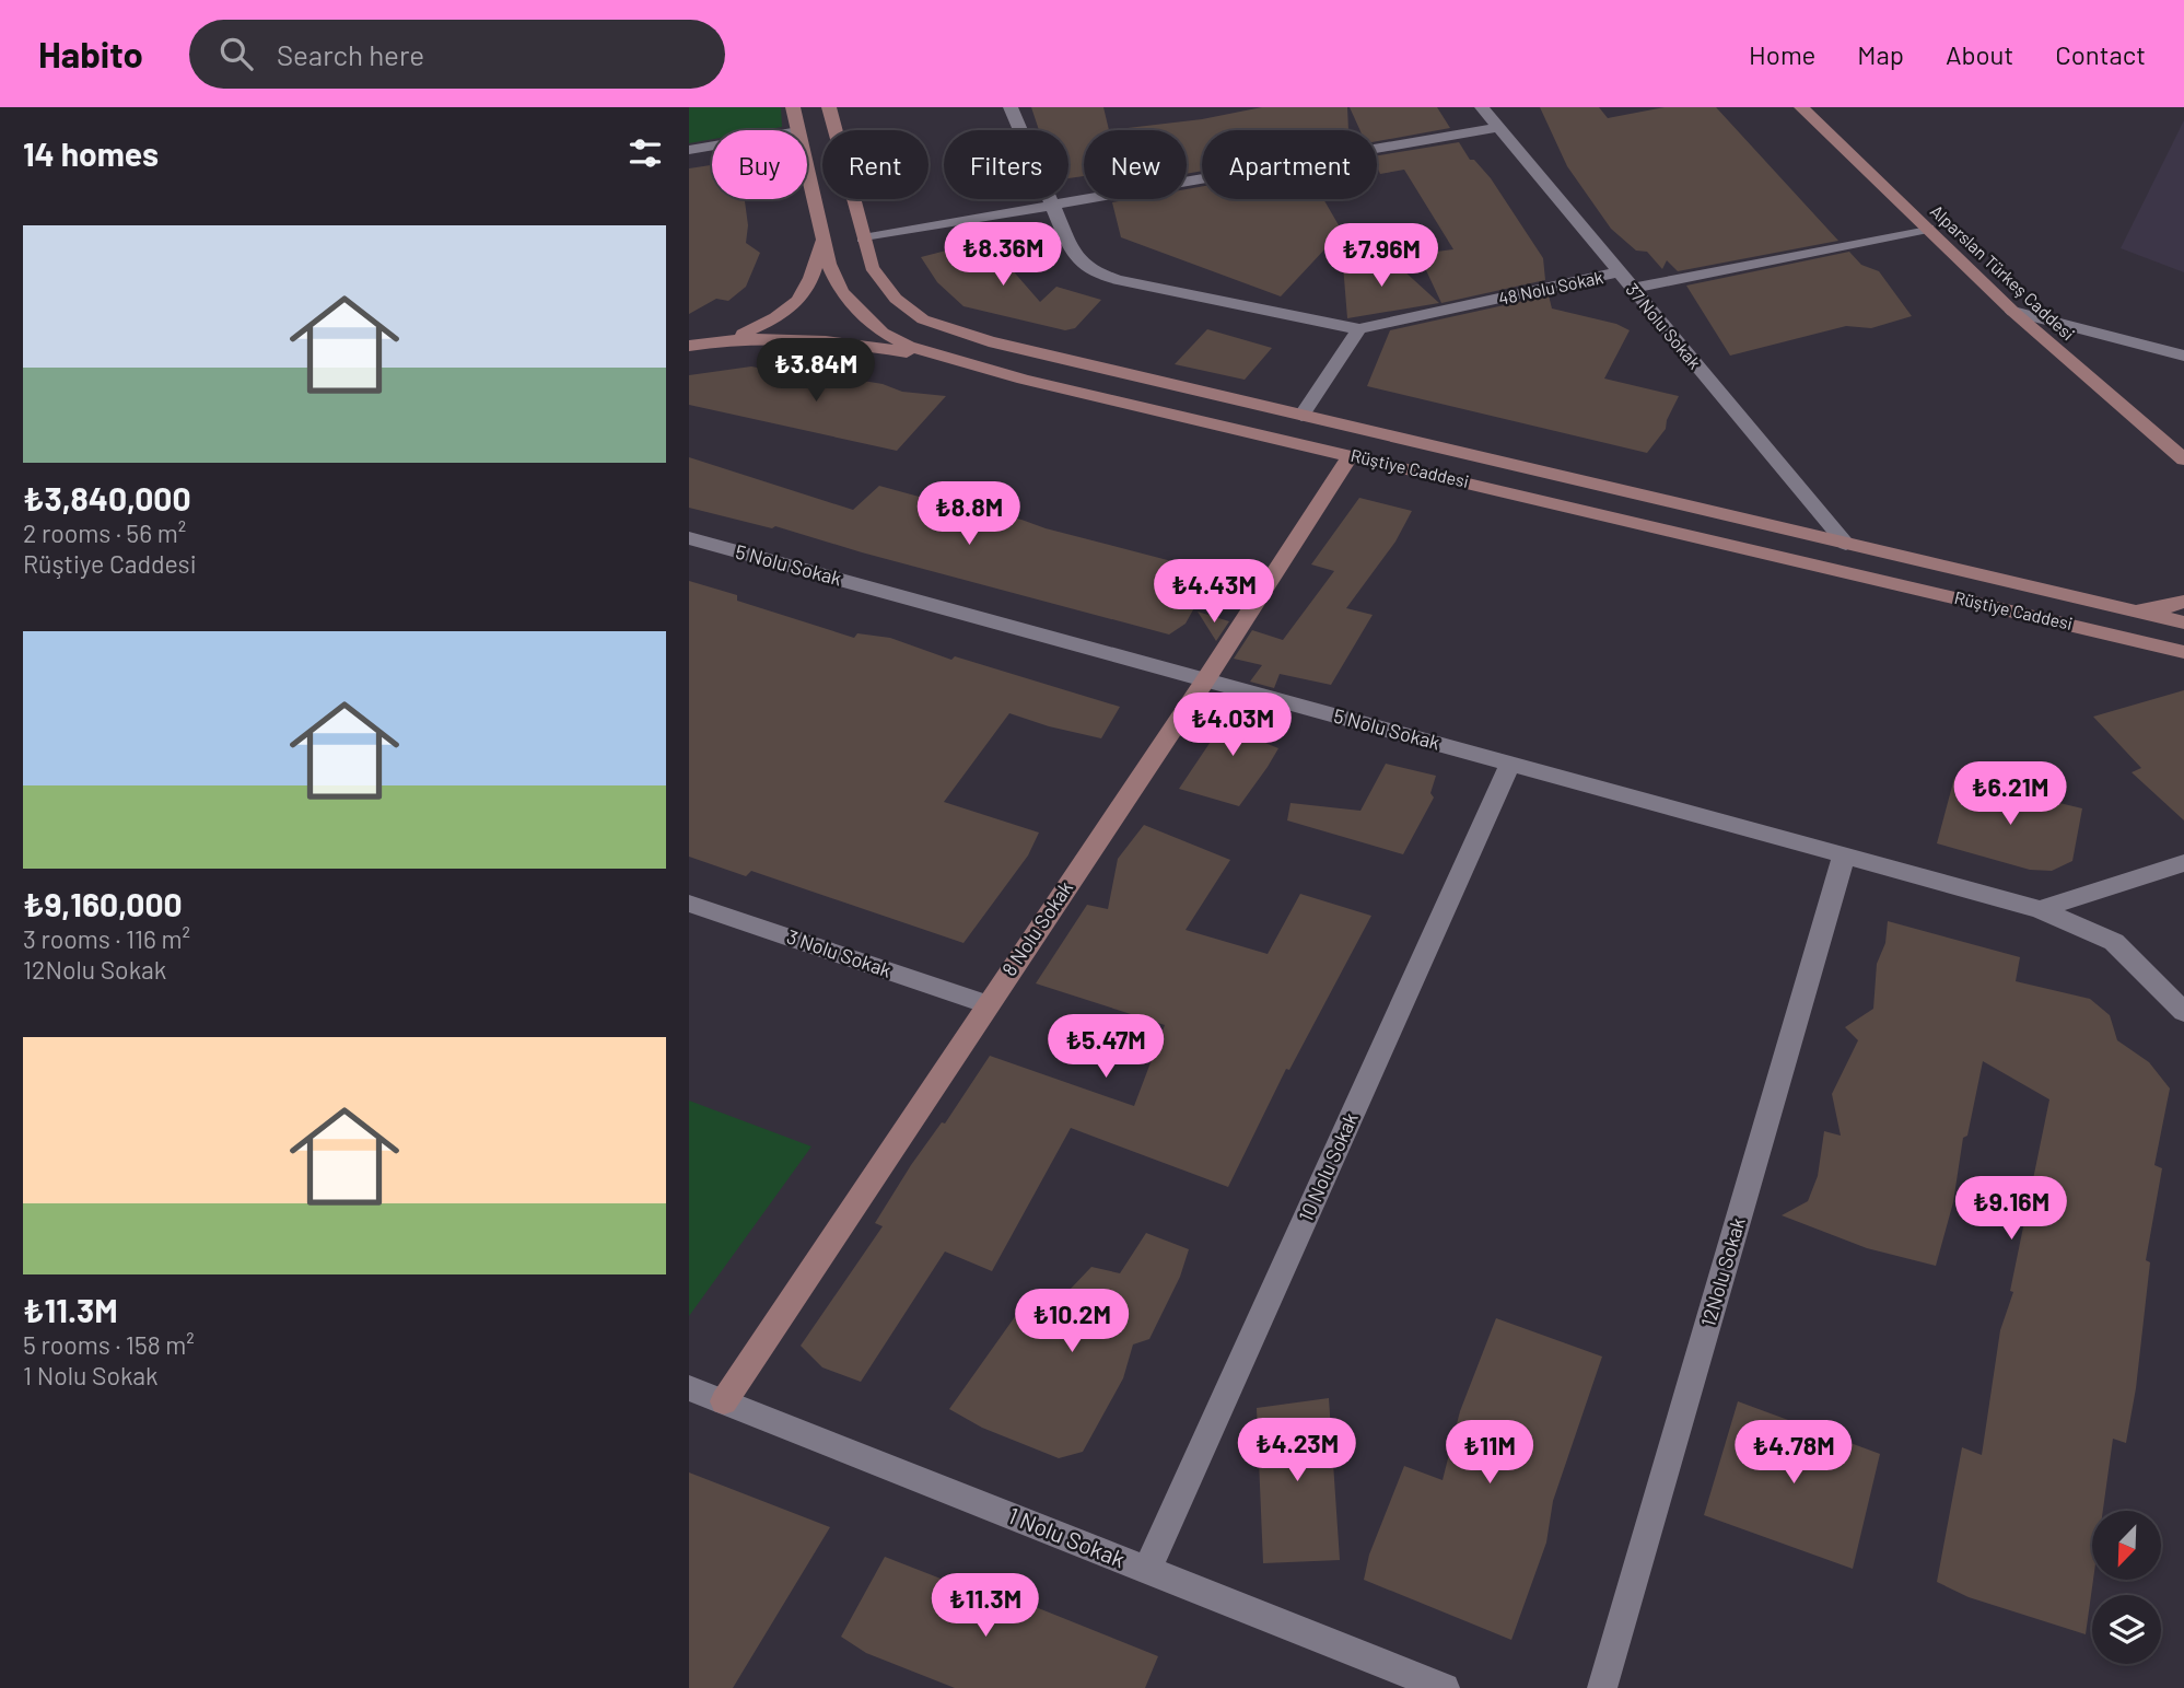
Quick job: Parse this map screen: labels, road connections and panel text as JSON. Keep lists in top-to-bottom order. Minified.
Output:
{"streets":{"street":["Alparslan Türkeş Caddesi","48 Nolu Sokak","37 Nolu Sokak","Rüştiye Caddesi","5 Nolu Sokak","8 Nolu Sokak","3 Nolu Sokak","10 Nolu Sokak","12Nolu Sokak","1 Nolu Sokak"]},"crossings":[["Alparslan Türkeş Caddesi","48 Nolu Sokak"],["48 Nolu Sokak","37 Nolu Sokak"],["37 Nolu Sokak","Rüştiye Caddesi"],["Rüştiye Caddesi","8 Nolu Sokak"],["5 Nolu Sokak","8 Nolu Sokak"],["5 Nolu Sokak","10 Nolu Sokak"],["5 Nolu Sokak","12Nolu Sokak"],["8 Nolu Sokak","3 Nolu Sokak"],["8 Nolu Sokak","1 Nolu Sokak"],["10 Nolu Sokak","1 Nolu Sokak"]],"north":"bottom left","page":{"header":"Habito","search":"Search here","nav":["Home","Map","About","Contact"],"heading":"14 homes","chip":["Buy","Rent","Filters","New","Apartment"],"list":[{"name":"₺3,840,000","note":"2 rooms · 56 m² · Rüştiye Caddesi"},{"name":"₺9,160,000","note":"3 rooms · 116 m² · 12Nolu Sokak"},{"name":"₺11.3M","note":"5 rooms · 158 m² · 1 Nolu Sokak"}],"price":["₺8.36M","₺7.96M","₺3.84M","₺8.8M","₺4.43M","₺4.03M","₺6.21M","₺5.47M","₺9.16M","₺10.2M","₺4.23M","₺11M","₺4.78M","₺11.3M"]}}
